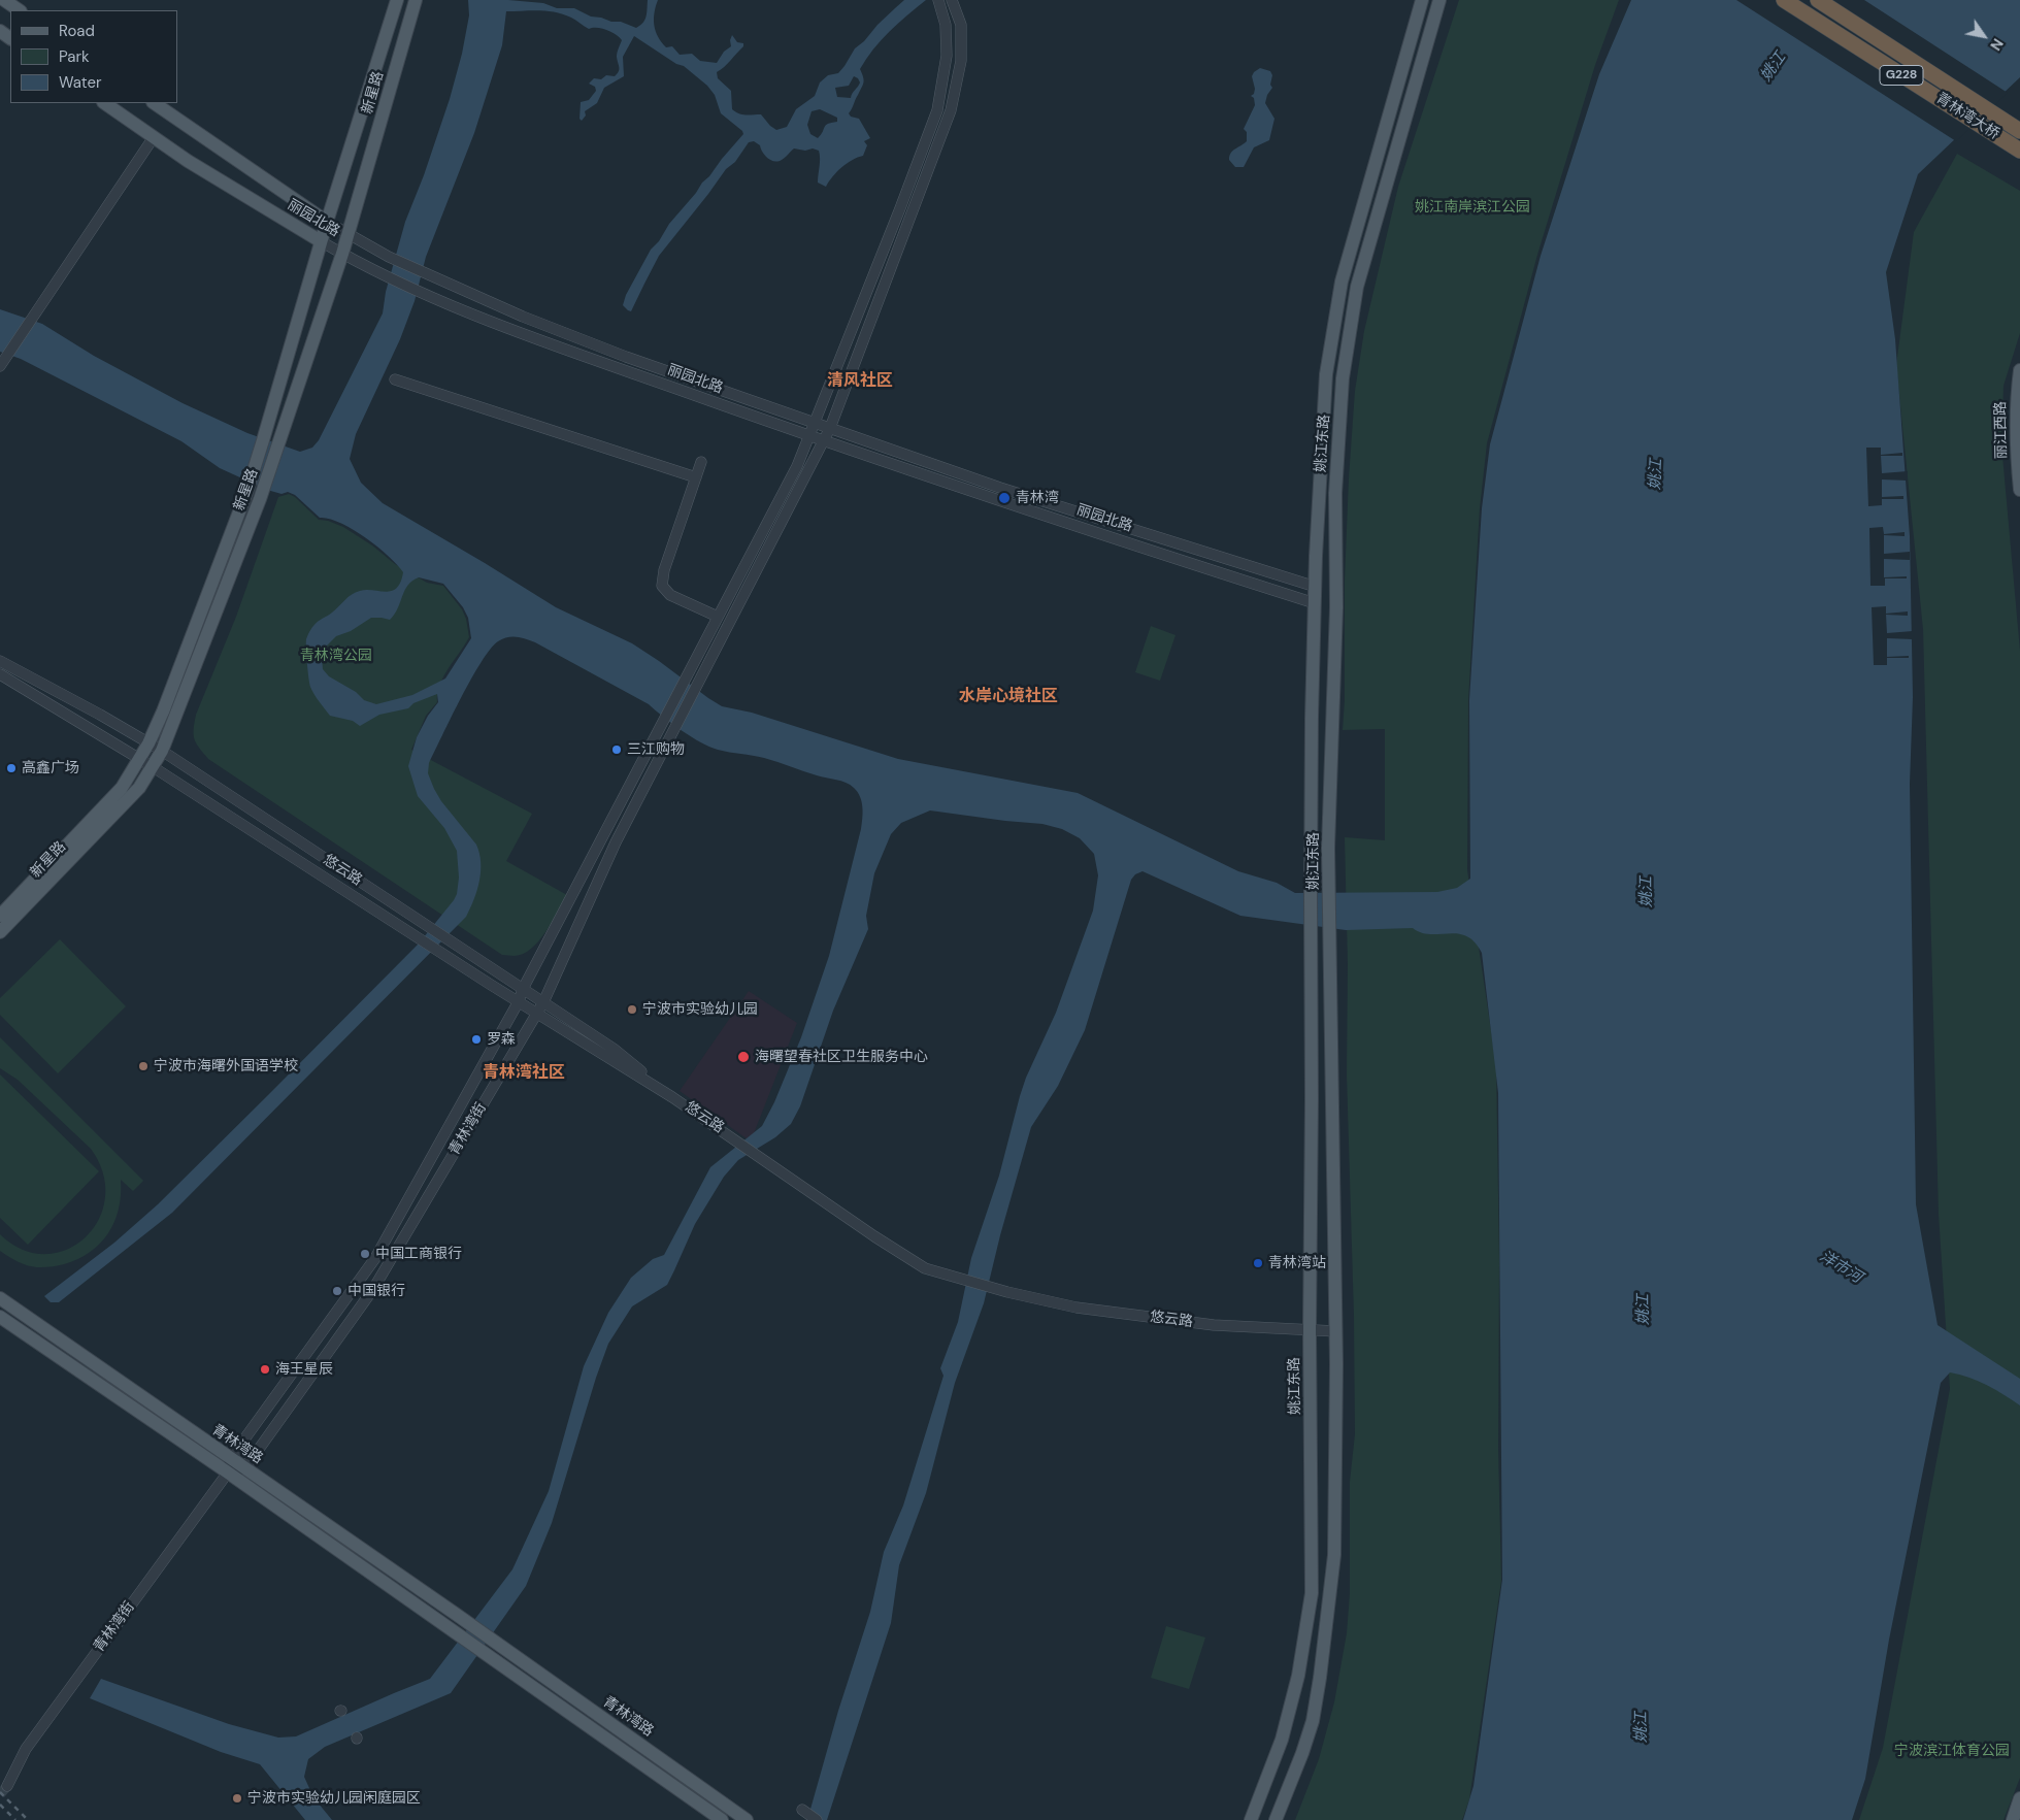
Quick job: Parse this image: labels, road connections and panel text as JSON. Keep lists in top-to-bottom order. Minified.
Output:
{"streets":{"highway":["G228","青林湾大桥"],"main road":["新星路","丽园北路","丽江西路","姚江东路","青林湾路"],"street":["悠云路","青林湾街"]},"crossings":[["新星路","丽园北路"],["新星路","悠云路"],["丽园北路","姚江东路"],["丽园北路","青林湾街"],["姚江东路","悠云路"],["悠云路","青林湾街"],["青林湾街","青林湾路"]],"districts":["清风社区","水岸心境社区","青林湾社区"],"water":["姚江","洋市河"],"parks":["姚江南岸滨江公园","青林湾公园","宁波滨江体育公园"],"places":["青林湾","三江购物","高鑫广场","宁波市实验幼儿园","罗森","海曙望春社区卫生服务中心","宁波市海曙外国语学校","中国工商银行","青林湾站","中国银行","海王星辰","宁波市实验幼儿园闲庭园区"],"legend":["Road","Park","Water"],"north":"bottom right"}
